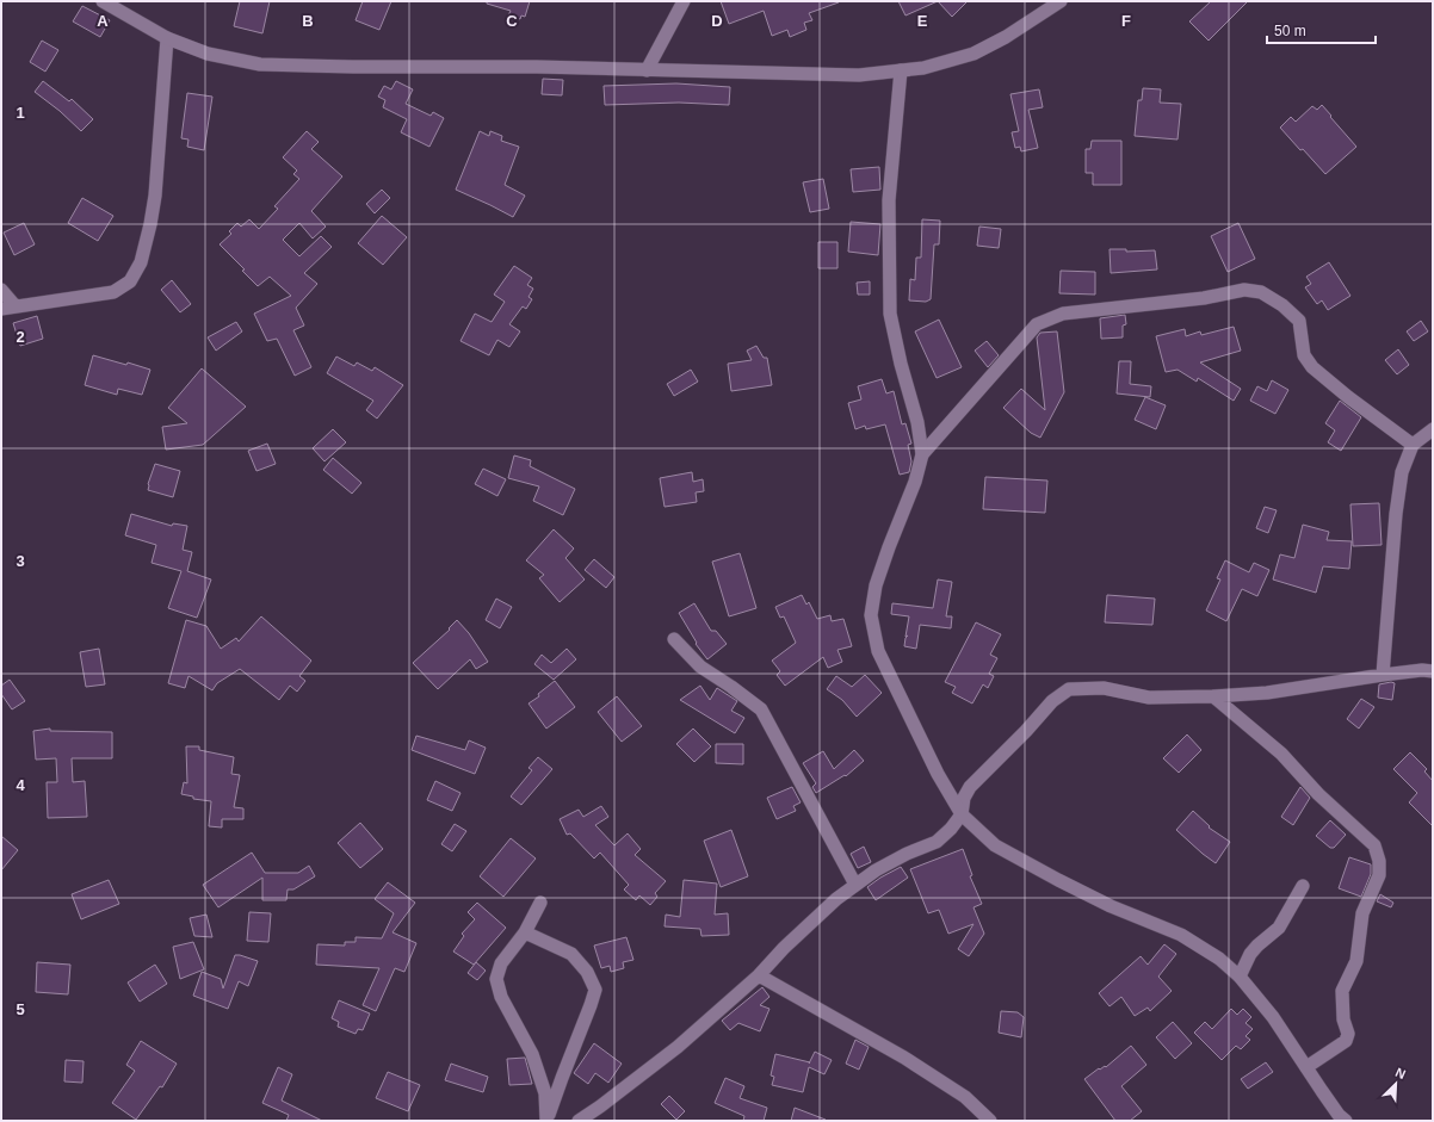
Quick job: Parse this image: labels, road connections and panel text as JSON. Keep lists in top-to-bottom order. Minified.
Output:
{"scale_bar":"50 m","north":"top right","grid":{"columns":["A","B","C","D","E","F"],"rows":["1","2","3","4","5"]}}
